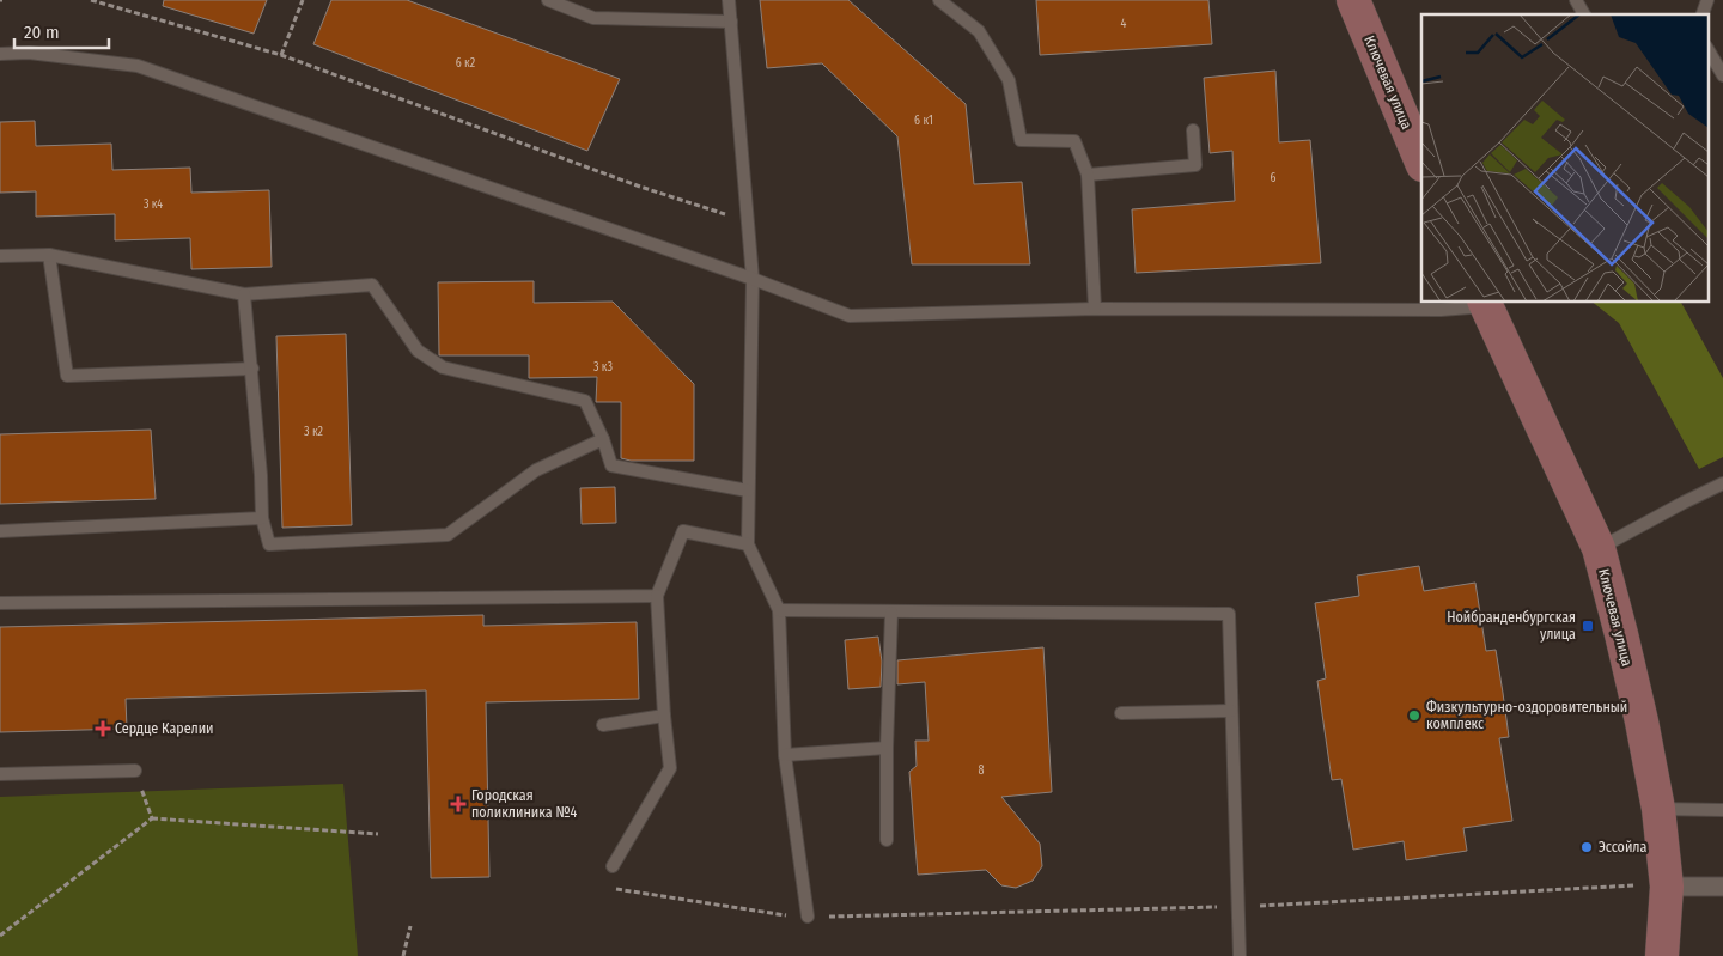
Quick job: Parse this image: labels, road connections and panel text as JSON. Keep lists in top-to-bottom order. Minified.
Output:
{"streets":{"main road":["Ключевая улица"]},"places":{"transit":["Нойбранденбургская улица"],"other":["Физкультурно-оздоровительный комплекс","Эссойла"],"health":["Сердце Карелии","Городская поликлиника №4"]},"house_numbers":["4","6 к2","6 к1","6","3 к4","3 к3","3 к2","8"],"scale_bar":"20 m"}
